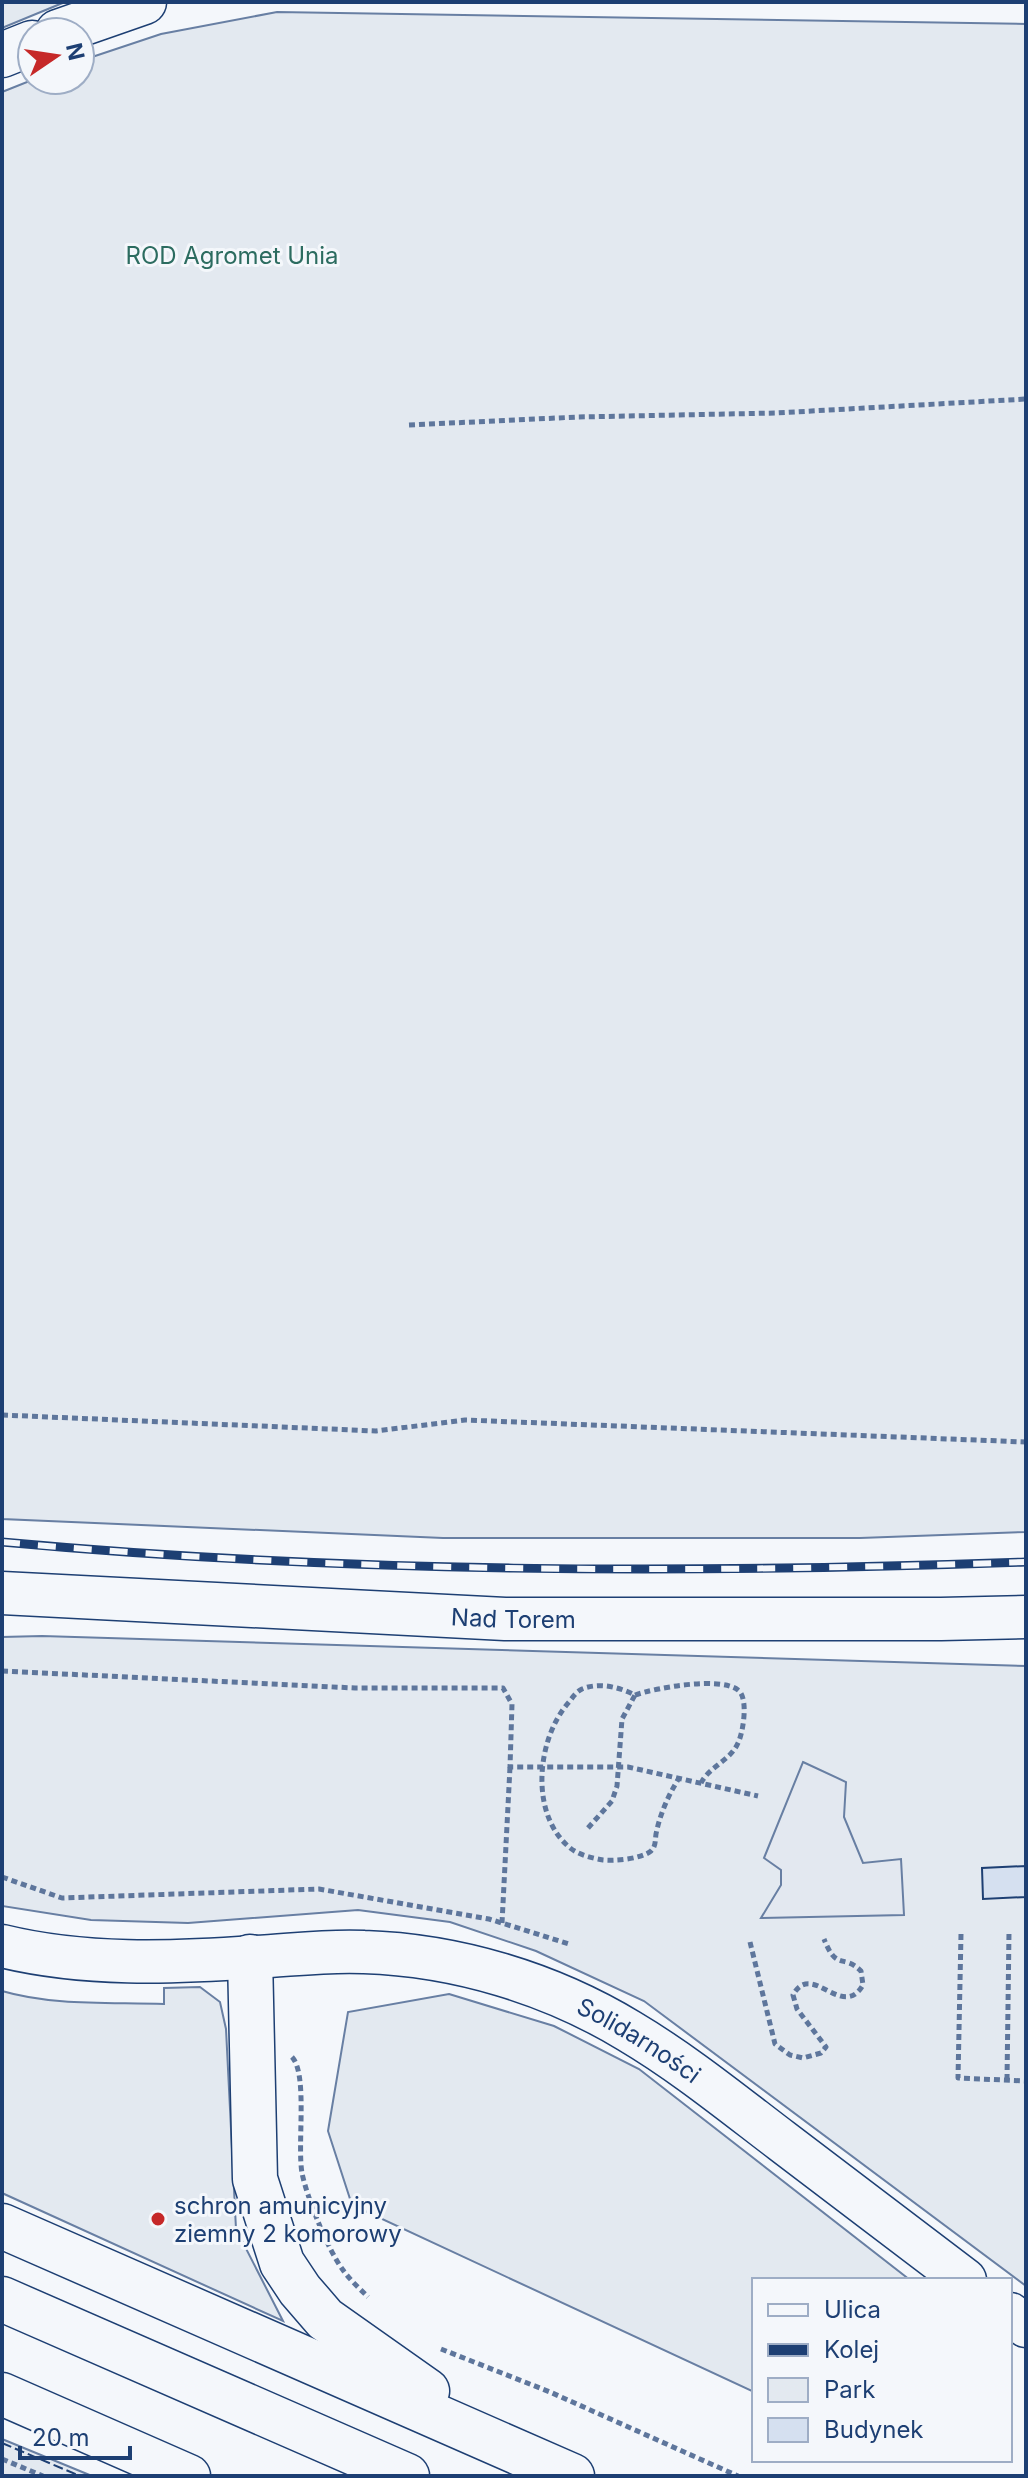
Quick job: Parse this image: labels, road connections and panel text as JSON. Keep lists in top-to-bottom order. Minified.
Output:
{"streets":{"street":["Nad Torem","Solidarności"]},"parks":["ROD Agromet Unia"],"places":["schron amunicyjny ziemny 2 komorowy"],"legend":["Ulica","Kolej","Park","Budynek"],"scale_bar":"20 m","north":"right"}
